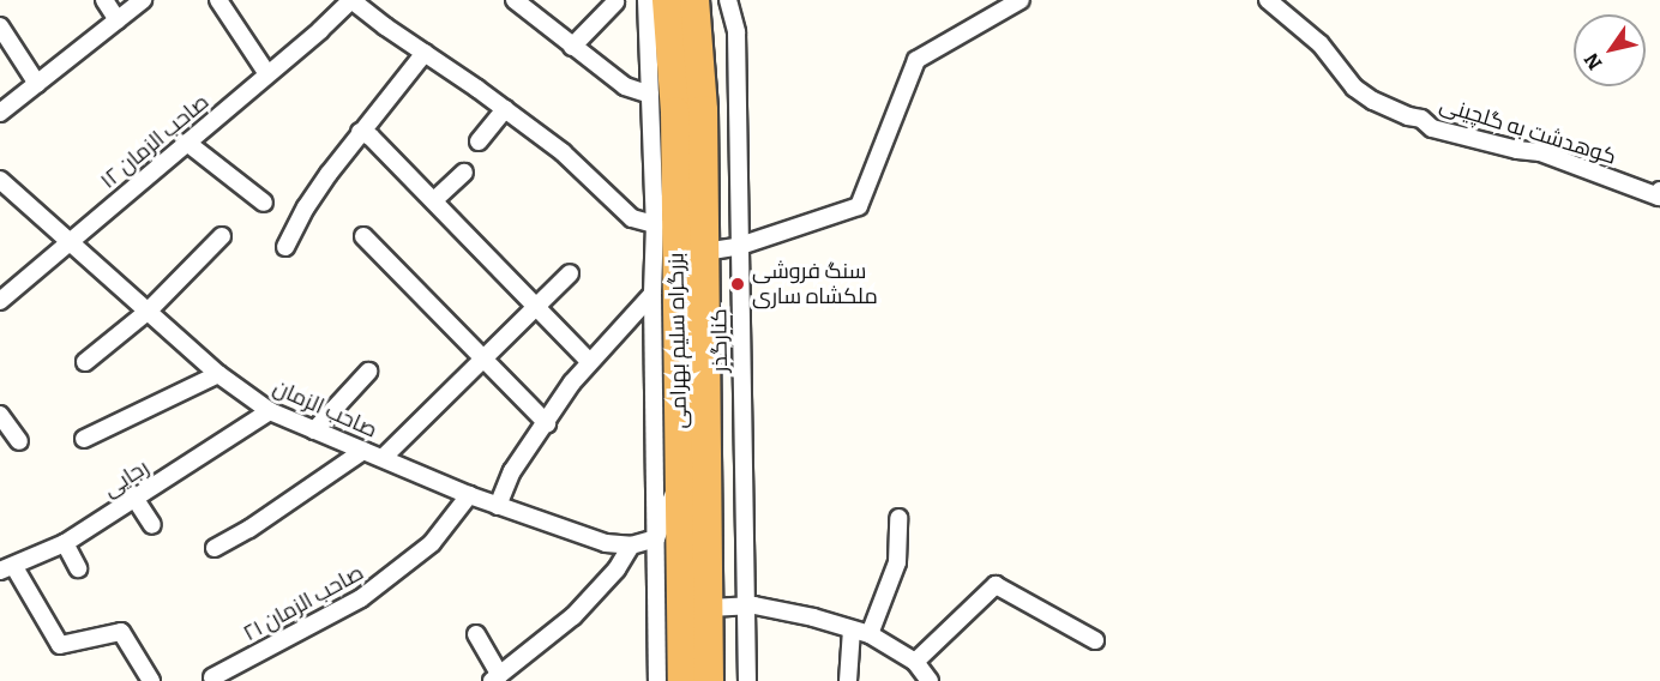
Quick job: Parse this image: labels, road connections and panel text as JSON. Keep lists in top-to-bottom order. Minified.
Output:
{"streets":{"highway":["بزرگراه سلیم بهرامی"],"street":["کوهدشت به گلچینی","صاحب الزمان ۱۲","کنارگذر","صاحب الزمان","رجایی","صاحب الزمان ۲۱"]},"crossings":[["صاحب الزمان ۱۲","صاحب الزمان"],["صاحب الزمان","رجایی"],["صاحب الزمان","صاحب الزمان ۲۱"]],"places":["سنگ فروشی ملکشاه ساری"],"north":"bottom left"}
